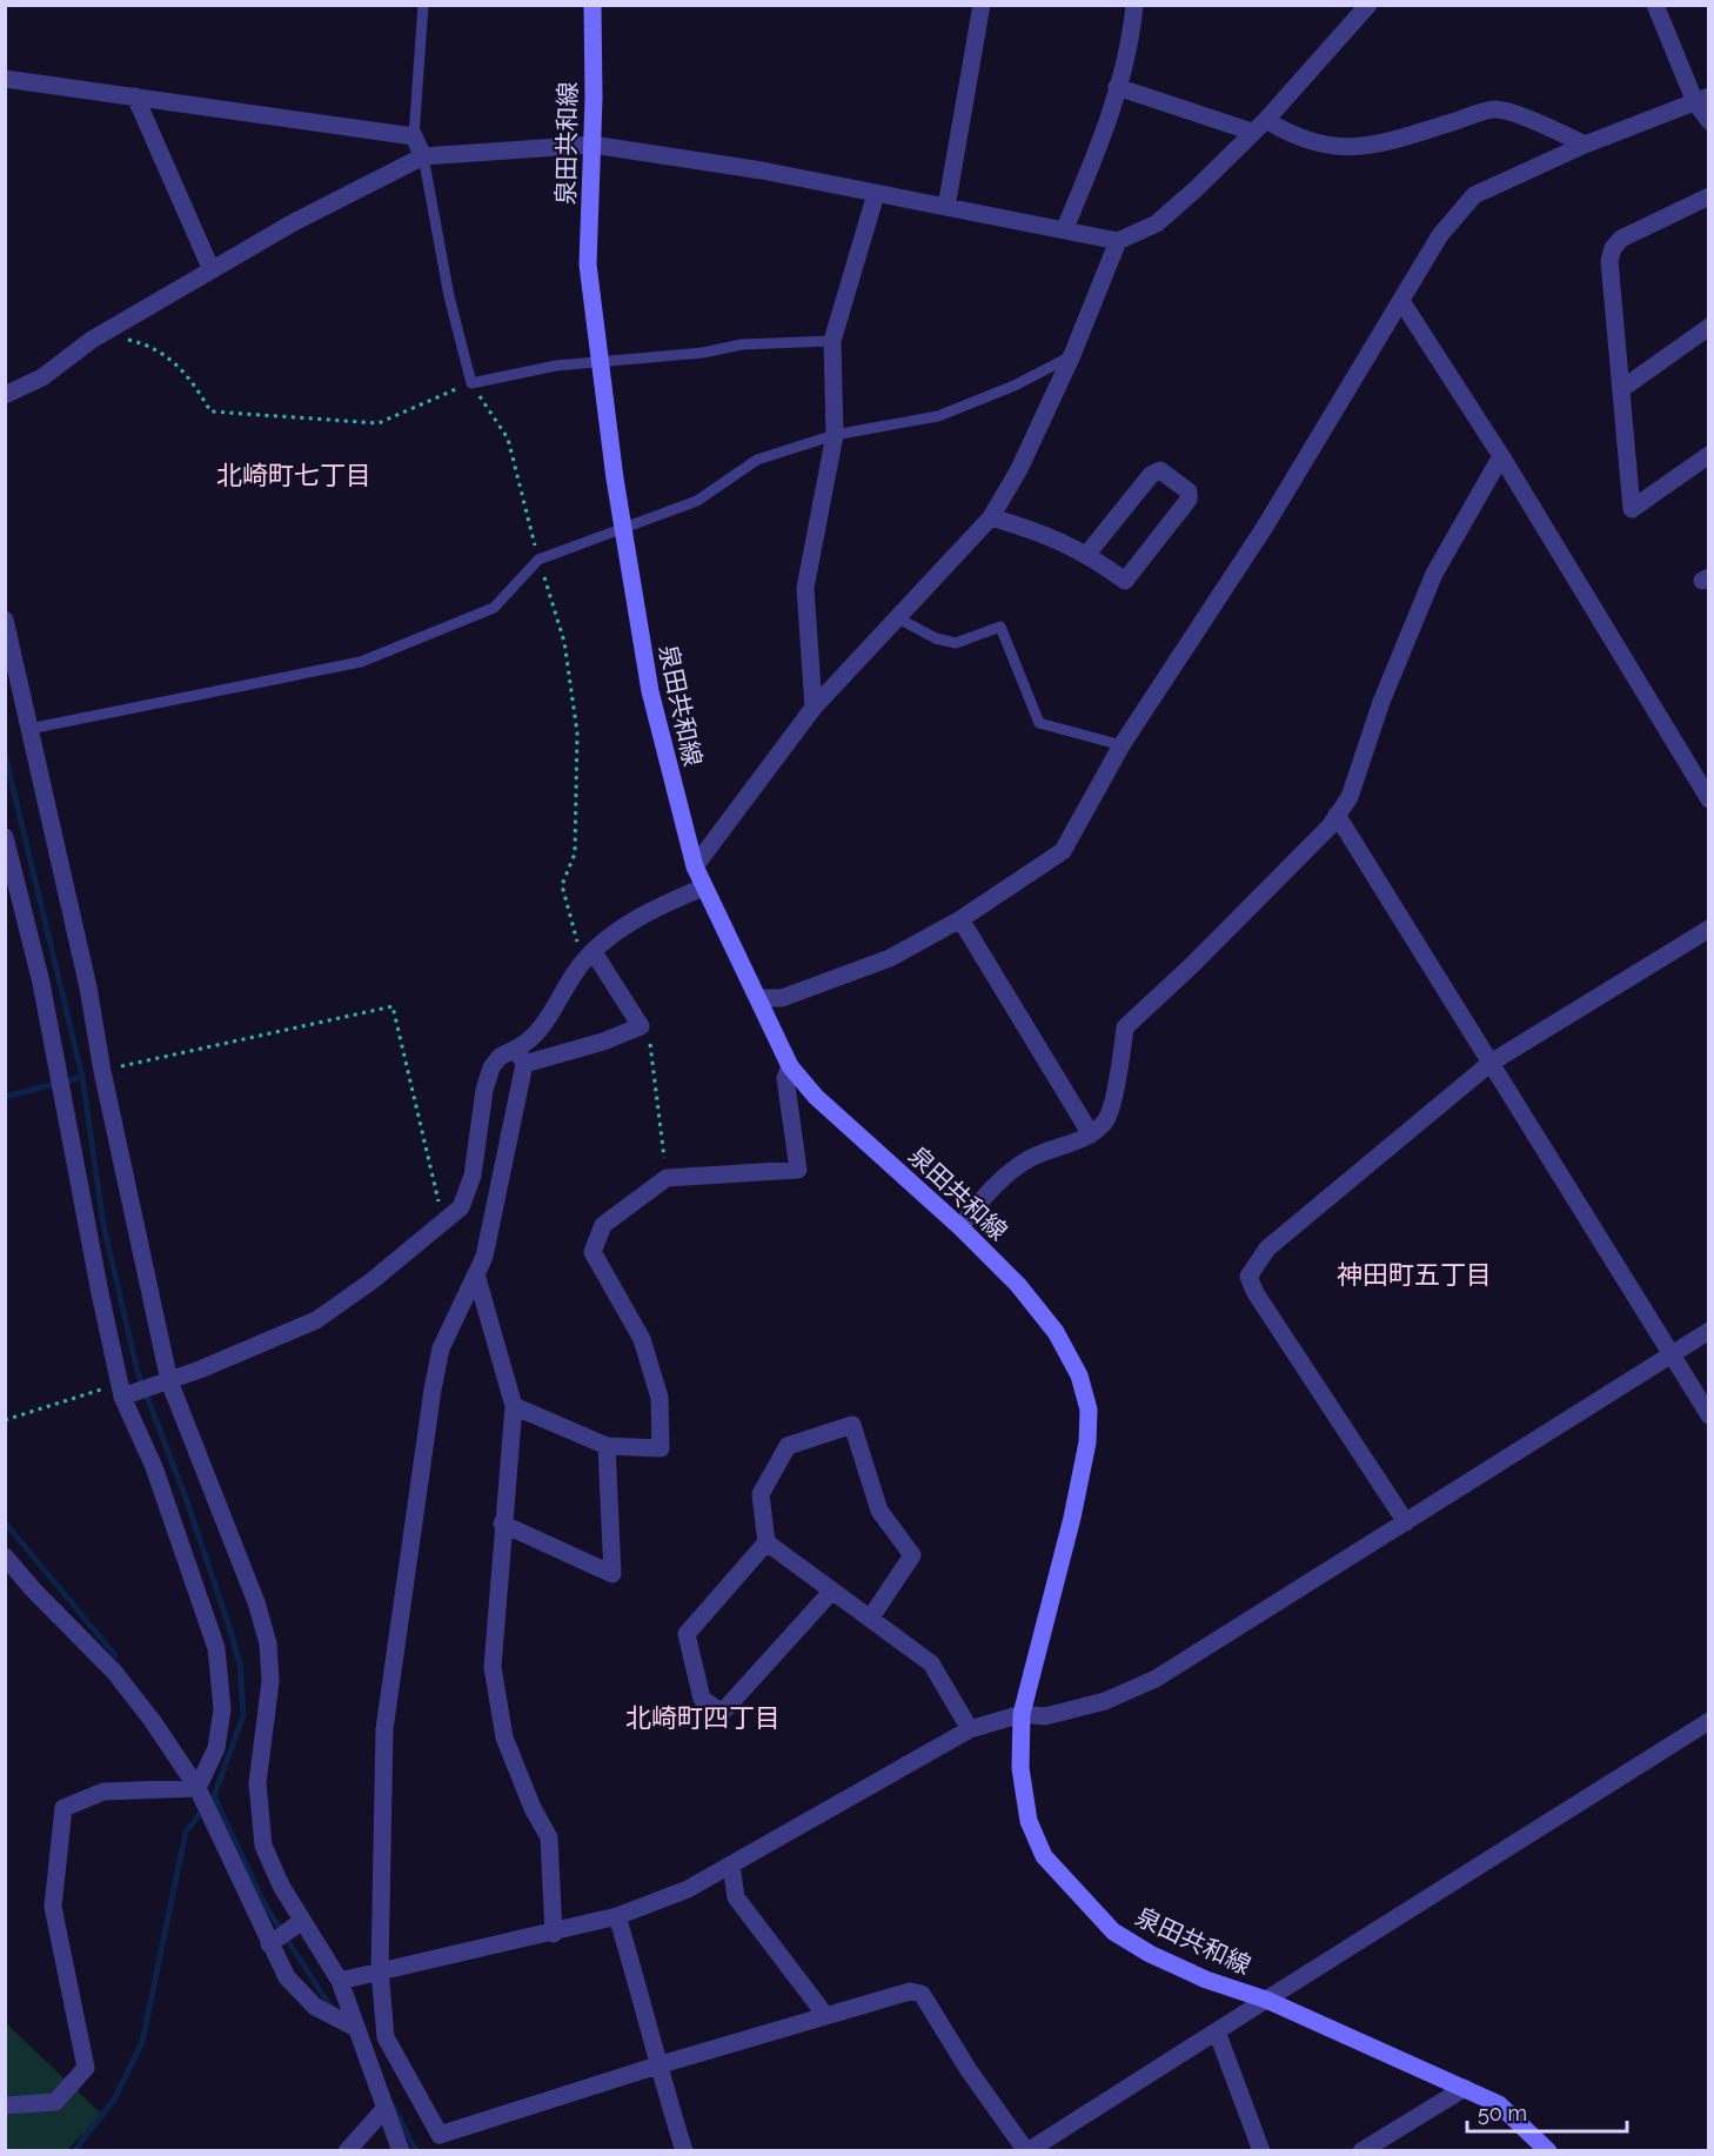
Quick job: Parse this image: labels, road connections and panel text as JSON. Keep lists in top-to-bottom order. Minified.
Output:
{"streets":{"main road":["泉田共和線"]},"districts":["北崎町七丁目","神田町五丁目","北崎町四丁目"],"scale_bar":"50 m"}
